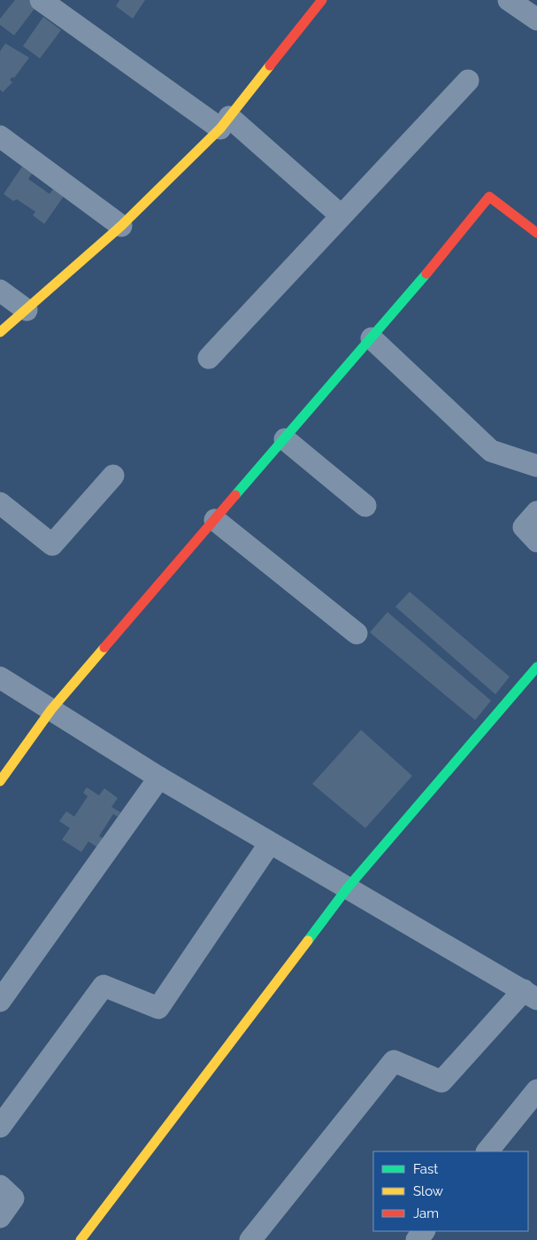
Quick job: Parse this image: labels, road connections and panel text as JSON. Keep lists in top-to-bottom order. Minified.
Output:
{"legend":["Fast","Slow","Jam"]}
